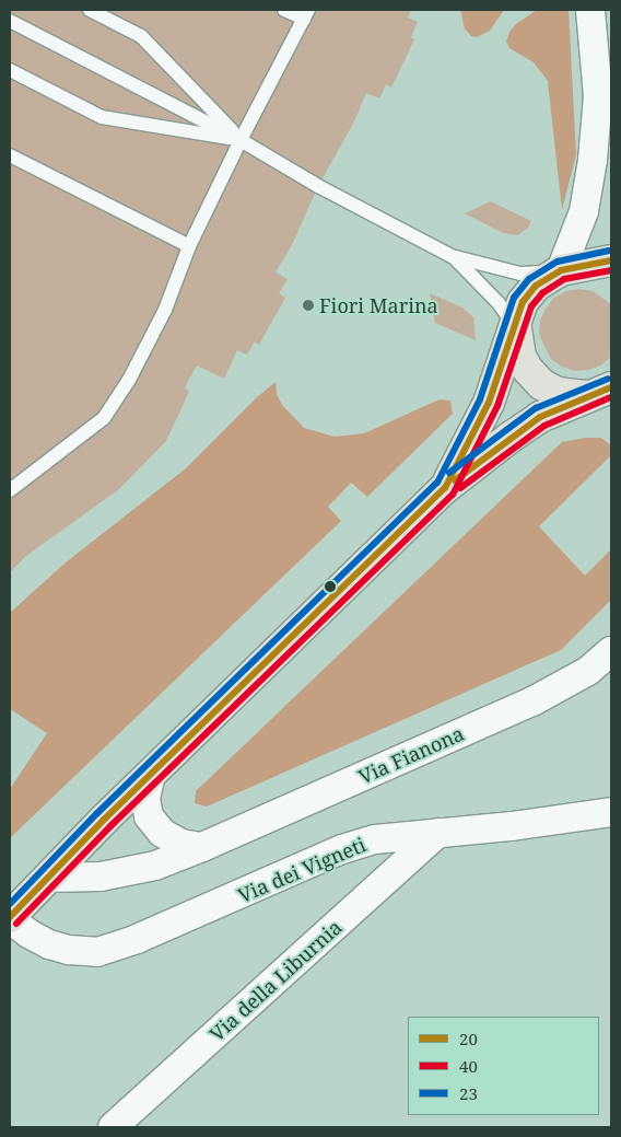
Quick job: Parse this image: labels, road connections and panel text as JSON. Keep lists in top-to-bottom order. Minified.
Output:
{"streets":{"street":["Via Fianona","Via dei Vigneti","Via della Liburnia"]},"crossings":[["Via dei Vigneti","Via della Liburnia"]],"places":["Fiori Marina"],"lines":["transit line 23","transit line 20","transit line 40"],"legend":["20","40","23"]}
